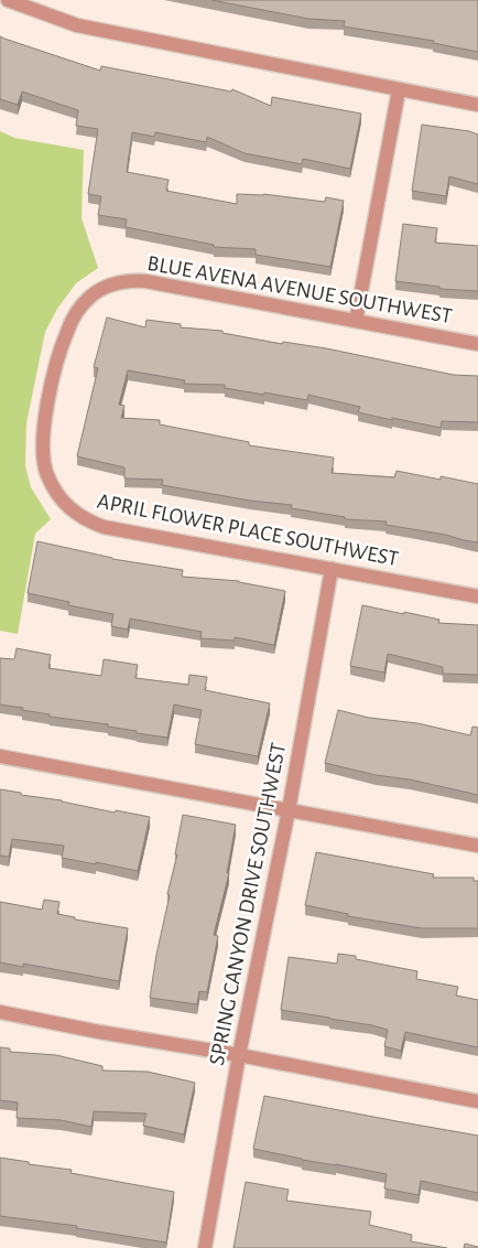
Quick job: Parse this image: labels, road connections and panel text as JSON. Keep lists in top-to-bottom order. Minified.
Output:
{"streets":{"street":["BLUE AVENA AVENUE SOUTHWEST","APRIL FLOWER PLACE SOUTHWEST","SPRING CANYON DRIVE SOUTHWEST"]},"crossings":[["BLUE AVENA AVENUE SOUTHWEST","APRIL FLOWER PLACE SOUTHWEST"],["APRIL FLOWER PLACE SOUTHWEST","SPRING CANYON DRIVE SOUTHWEST"]]}
